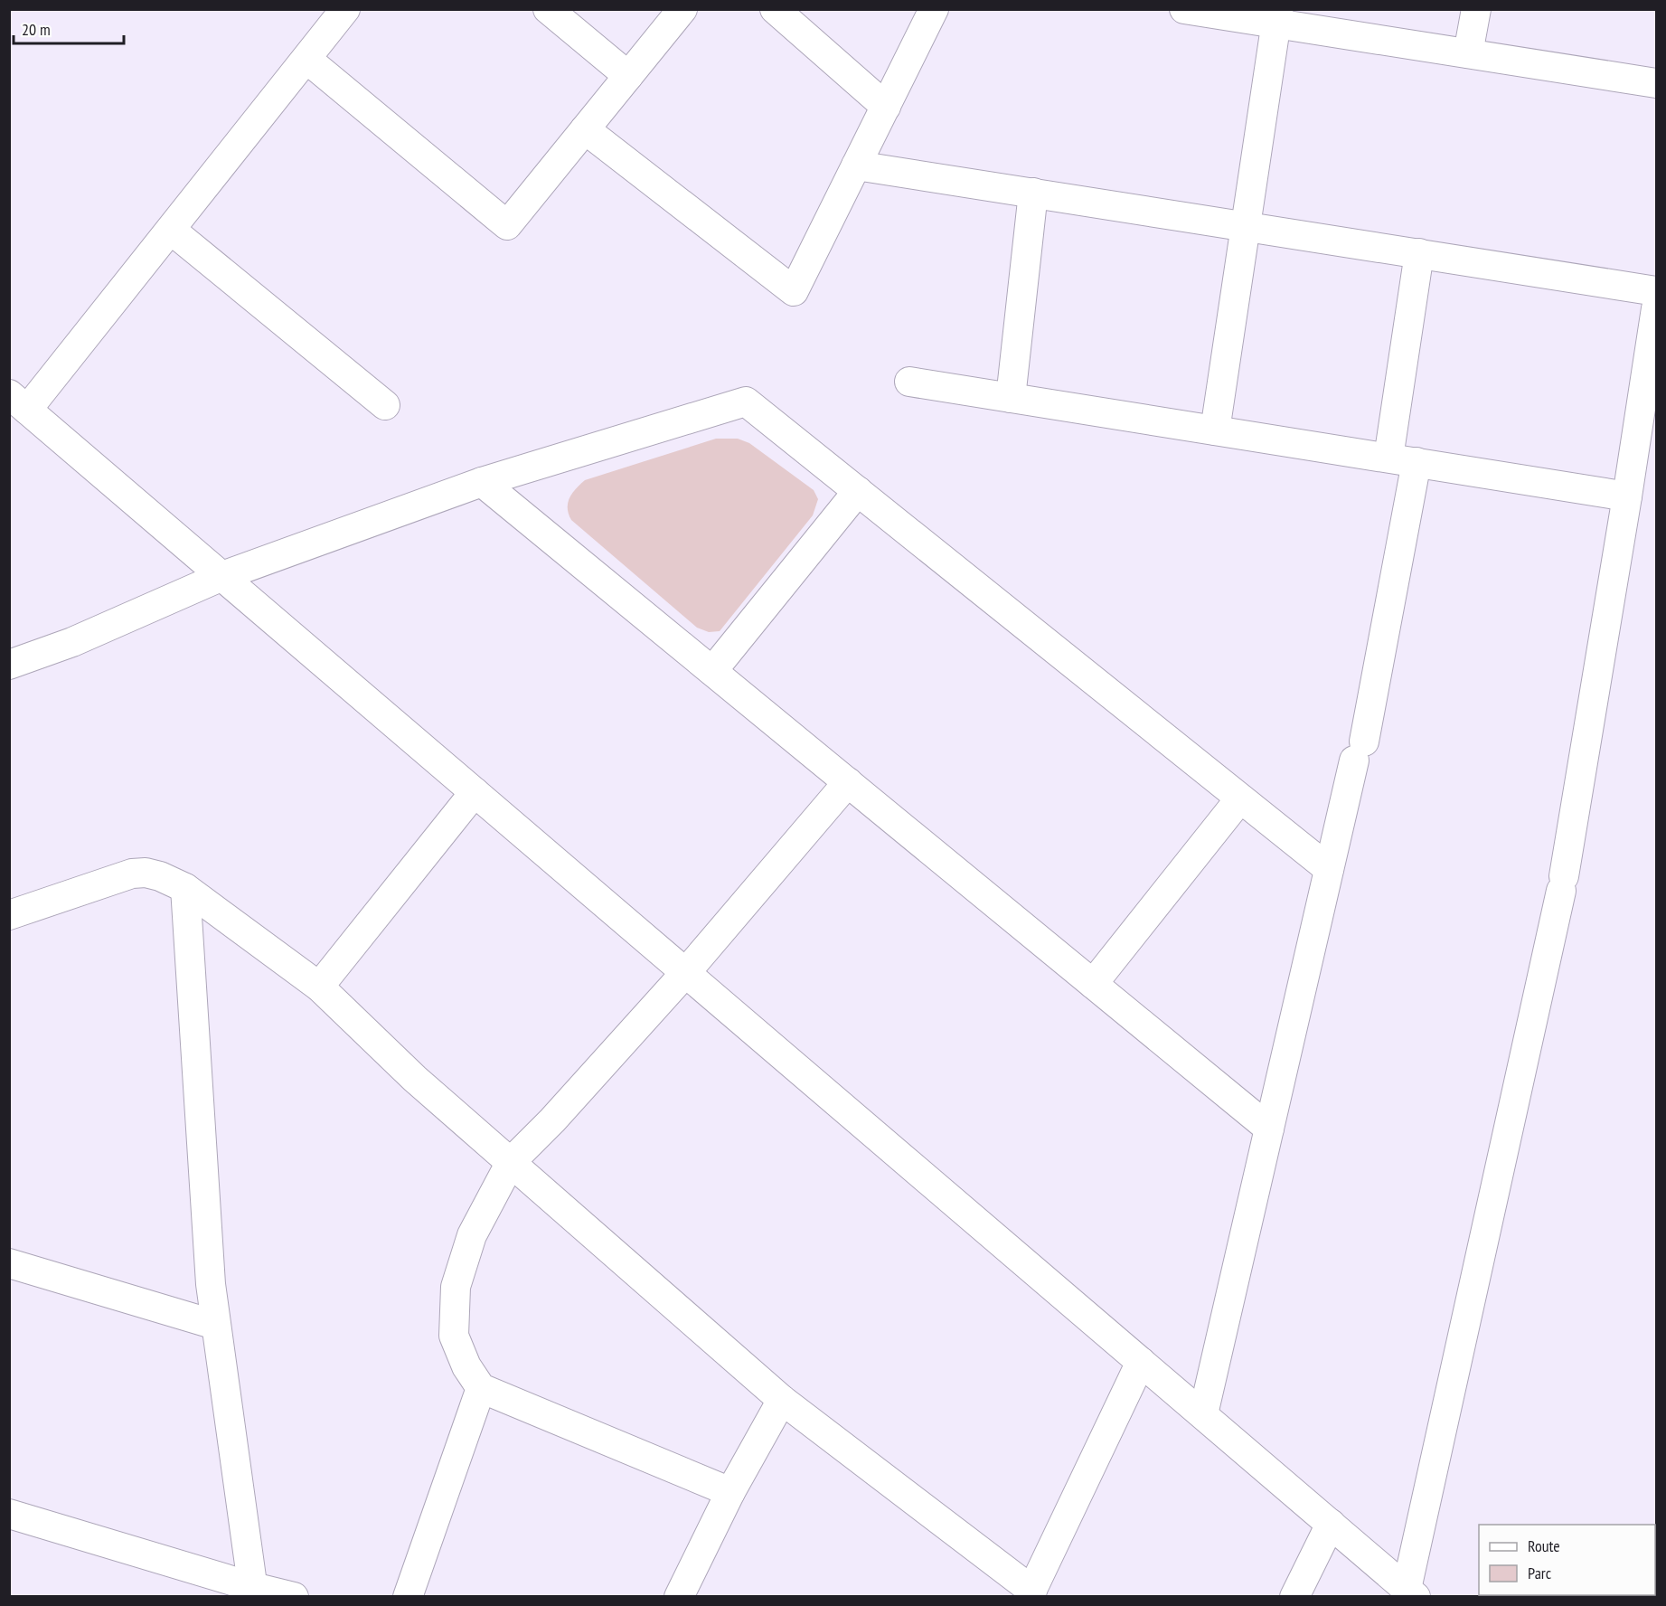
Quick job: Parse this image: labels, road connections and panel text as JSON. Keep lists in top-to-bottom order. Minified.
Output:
{"legend":["Route","Parc"],"scale_bar":"20 m"}
